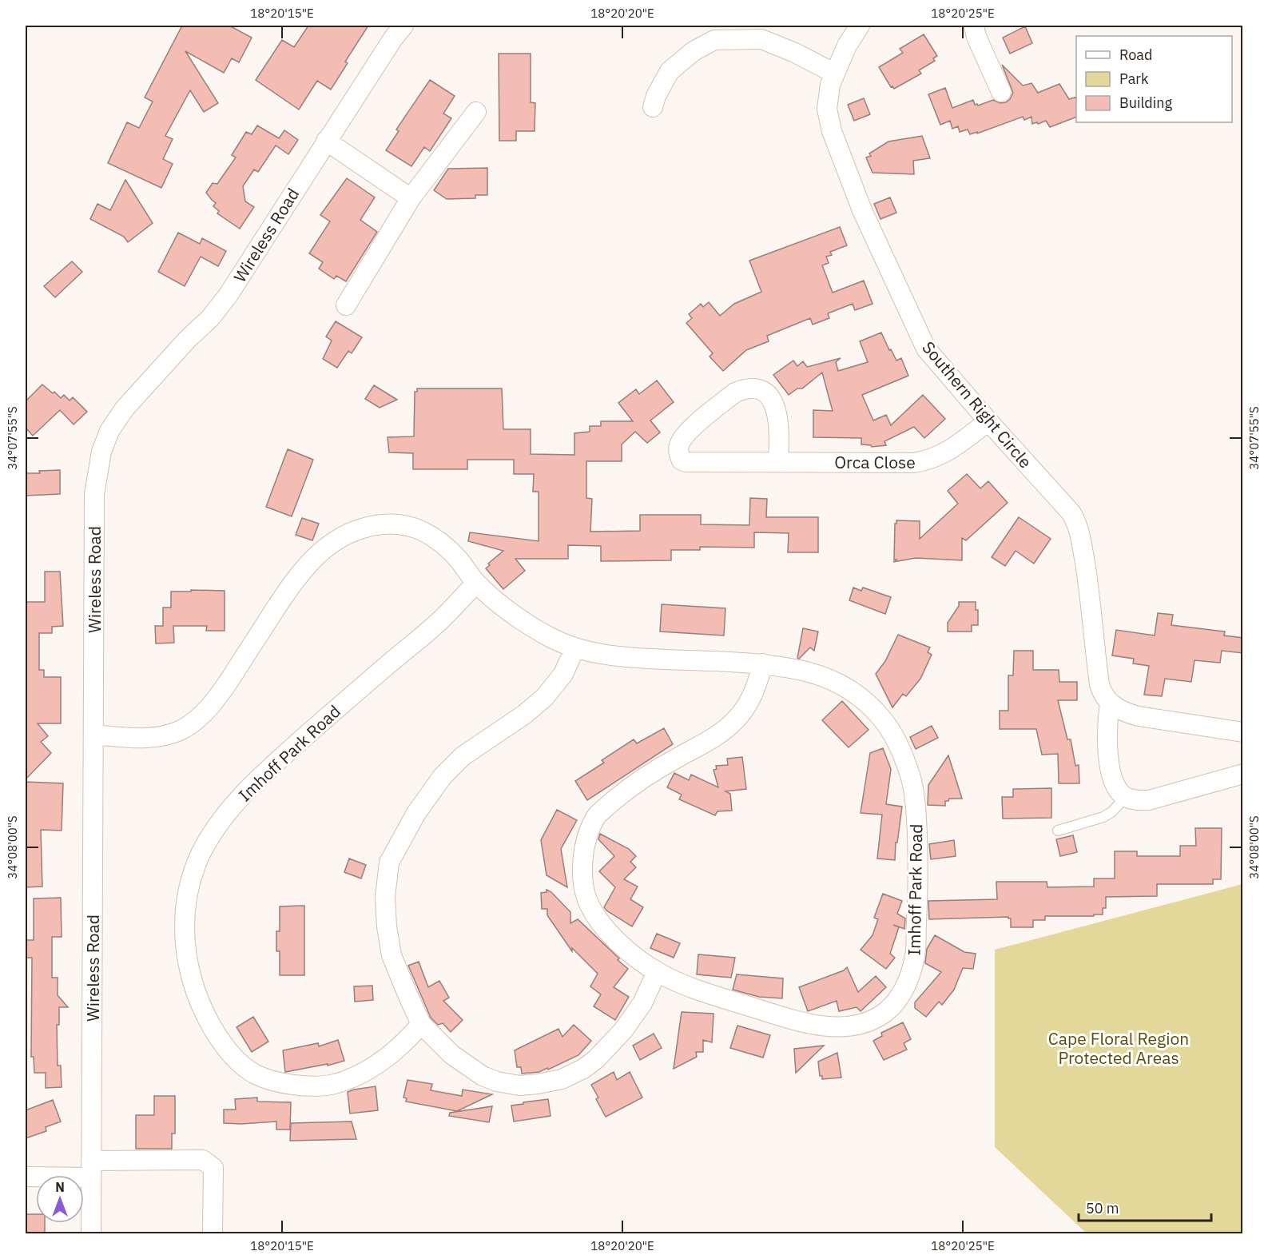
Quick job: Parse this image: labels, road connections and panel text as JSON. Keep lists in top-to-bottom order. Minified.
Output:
{"streets":{"street":["Wireless Road","Southern Right Circle","Orca Close","Imhoff Park Road"]},"crossings":[["Wireless Road","Imhoff Park Road"],["Southern Right Circle","Orca Close"]],"parks":["Cape Floral Region Protected Areas"],"legend":["Road","Park","Building"],"scale_bar":"50 m","north":"top","coordinates":["18°20'15\"E","18°20'20\"E","18°20'25\"E","34°07'55\"S","34°08'00\"S"]}
